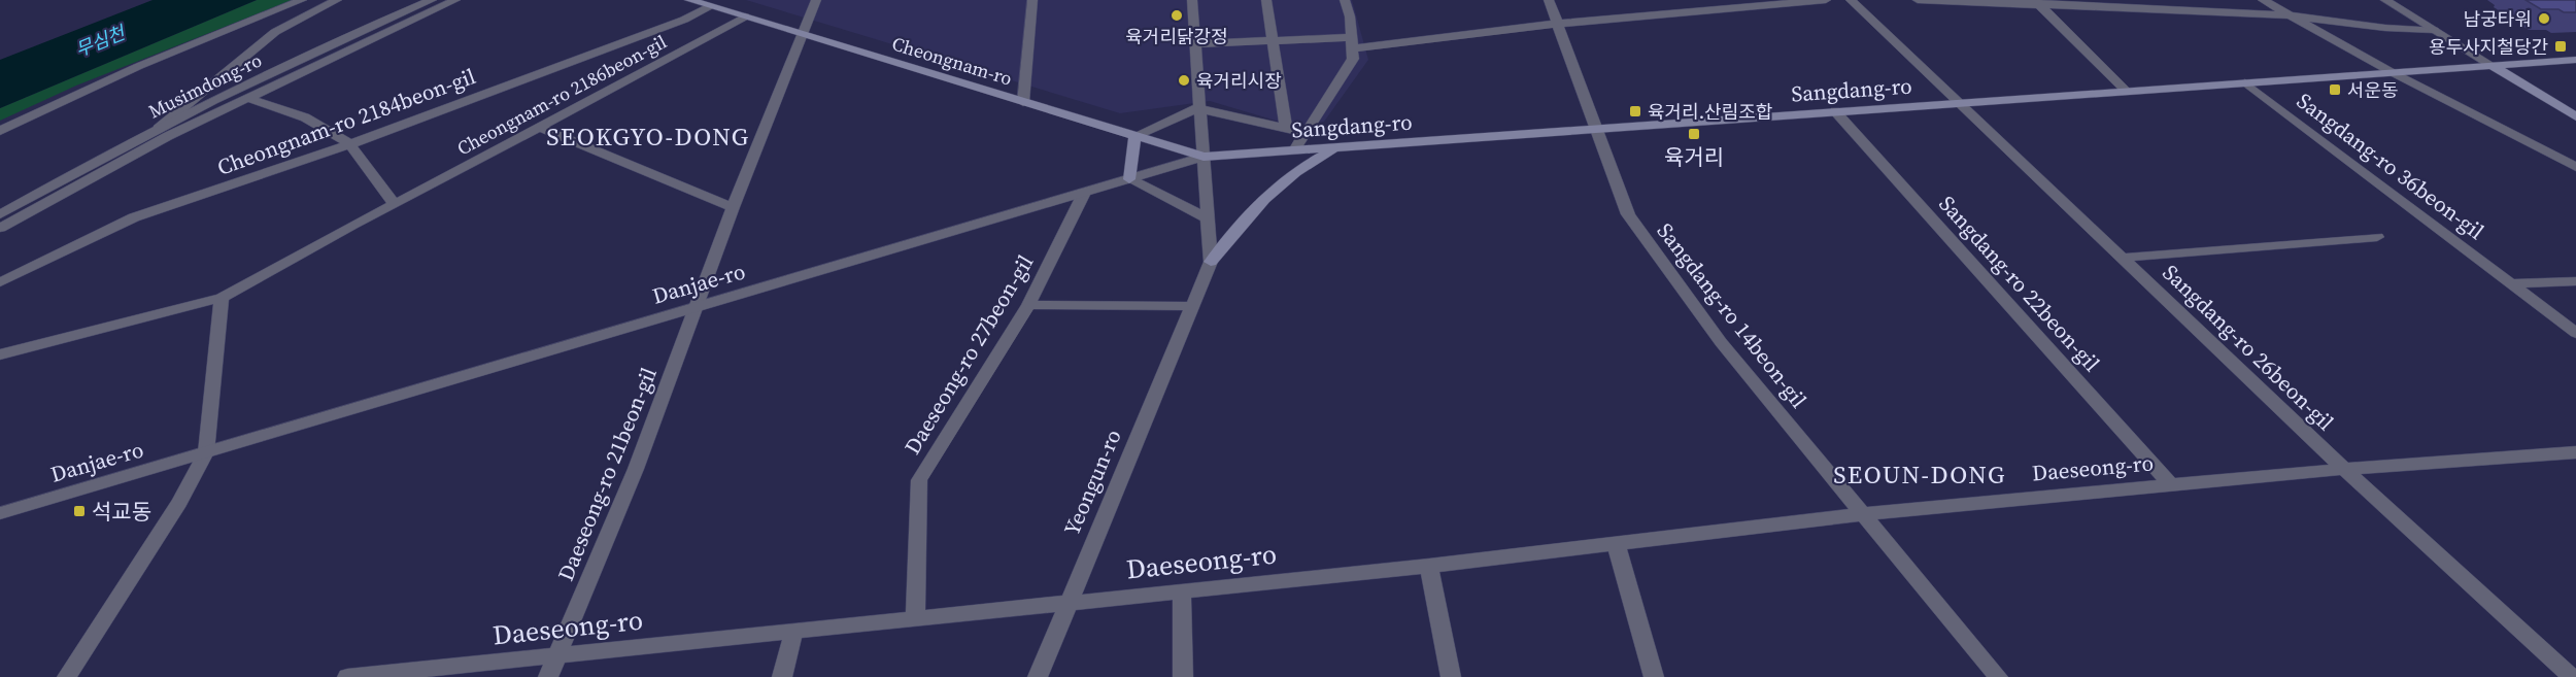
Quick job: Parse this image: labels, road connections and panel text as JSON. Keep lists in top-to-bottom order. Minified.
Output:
{"streets":{"main road":["Cheongnam-ro","Sangdang-ro"],"street":["Musimdong-ro","Cheongnam-ro 2186beon-gil","Cheongnam-ro 2184beon-gil","Sangdang-ro 36beon-gil","Danjae-ro","Sangdang-ro 22beon-gil","Sangdang-ro 14beon-gil","Sangdang-ro 26beon-gil","Daeseong-ro 27beon-gil","Daeseong-ro","Daeseong-ro 21beon-gil","Yeongun-ro"]},"crossings":[["Cheongnam-ro","Sangdang-ro"],["Cheongnam-ro","Cheongnam-ro 2186beon-gil"],["Cheongnam-ro","Cheongnam-ro 2184beon-gil"],["Cheongnam-ro","Danjae-ro"],["Cheongnam-ro","Daeseong-ro 21beon-gil"],["Cheongnam-ro","Yeongun-ro"],["Musimdong-ro","Cheongnam-ro 2184beon-gil"],["Sangdang-ro","Sangdang-ro 36beon-gil"],["Sangdang-ro","Danjae-ro"],["Sangdang-ro","Sangdang-ro 22beon-gil"],["Sangdang-ro","Sangdang-ro 14beon-gil"],["Sangdang-ro","Sangdang-ro 26beon-gil"],["Sangdang-ro","Yeongun-ro"],["Danjae-ro","Daeseong-ro 27beon-gil"],["Danjae-ro","Daeseong-ro 21beon-gil"],["Danjae-ro","Yeongun-ro"],["Sangdang-ro 22beon-gil","Daeseong-ro"],["Sangdang-ro 14beon-gil","Daeseong-ro"],["Sangdang-ro 26beon-gil","Daeseong-ro"],["Daeseong-ro 27beon-gil","Daeseong-ro"],["Daeseong-ro","Daeseong-ro 21beon-gil"],["Daeseong-ro","Yeongun-ro"]],"districts":["SEOKGYO-DONG","SEOUN-DONG"],"water":["무심천"],"places":{"other":["육거리닭강정","남궁타워","육거리시장"],"transit":["용두사지철당간","서운동","육거리.산림조합","육거리","석교동"]}}
